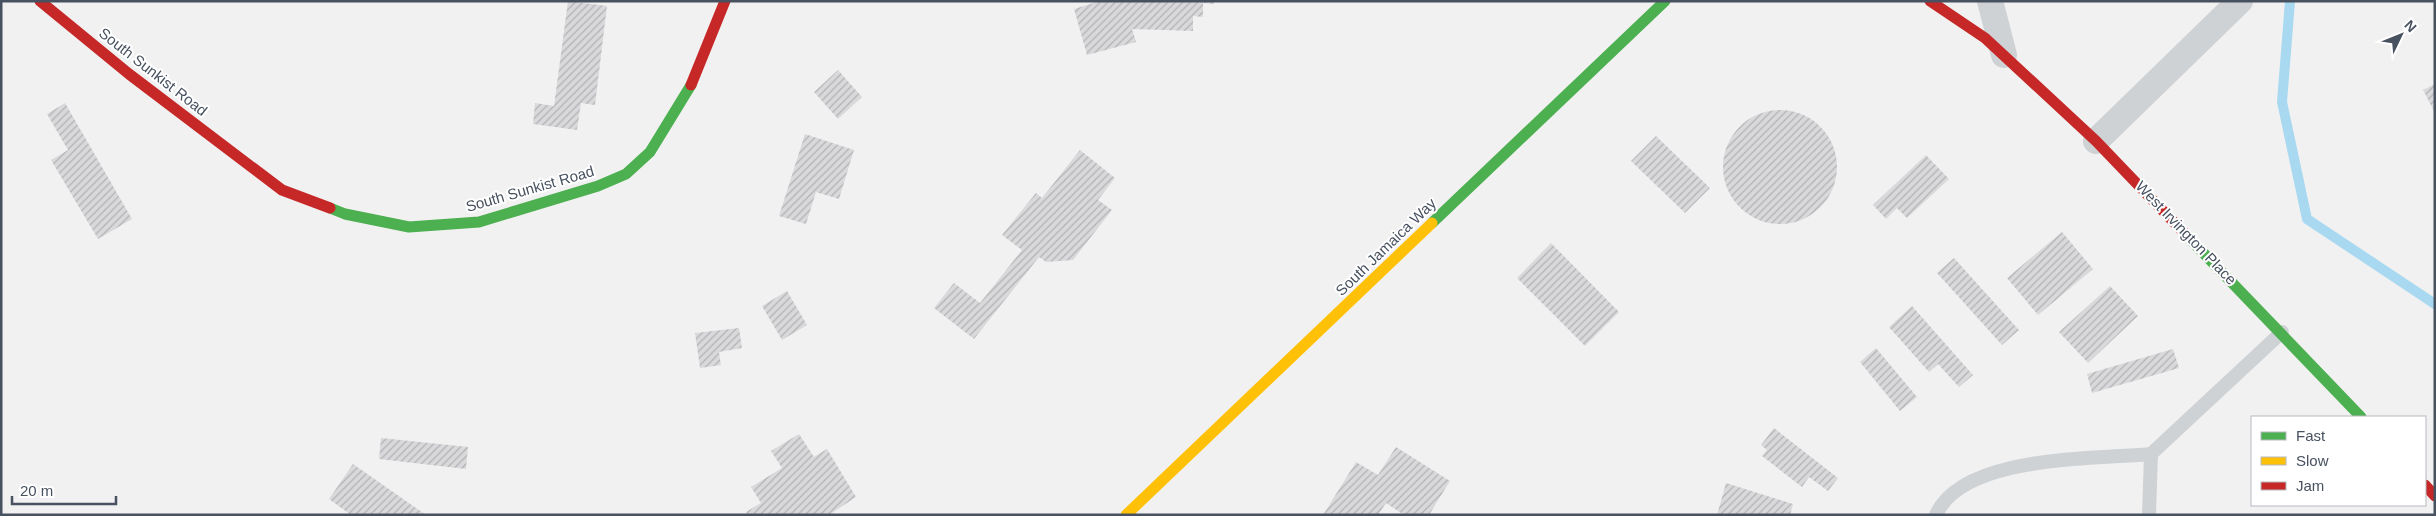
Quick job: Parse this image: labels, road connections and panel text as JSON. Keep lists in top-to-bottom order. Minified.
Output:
{"streets":{"street":["South Sunkist Road","West Irvington Place","South Jamaica Way"]},"legend":["Fast","Slow","Jam"],"scale_bar":"20 m","north":"top right"}
